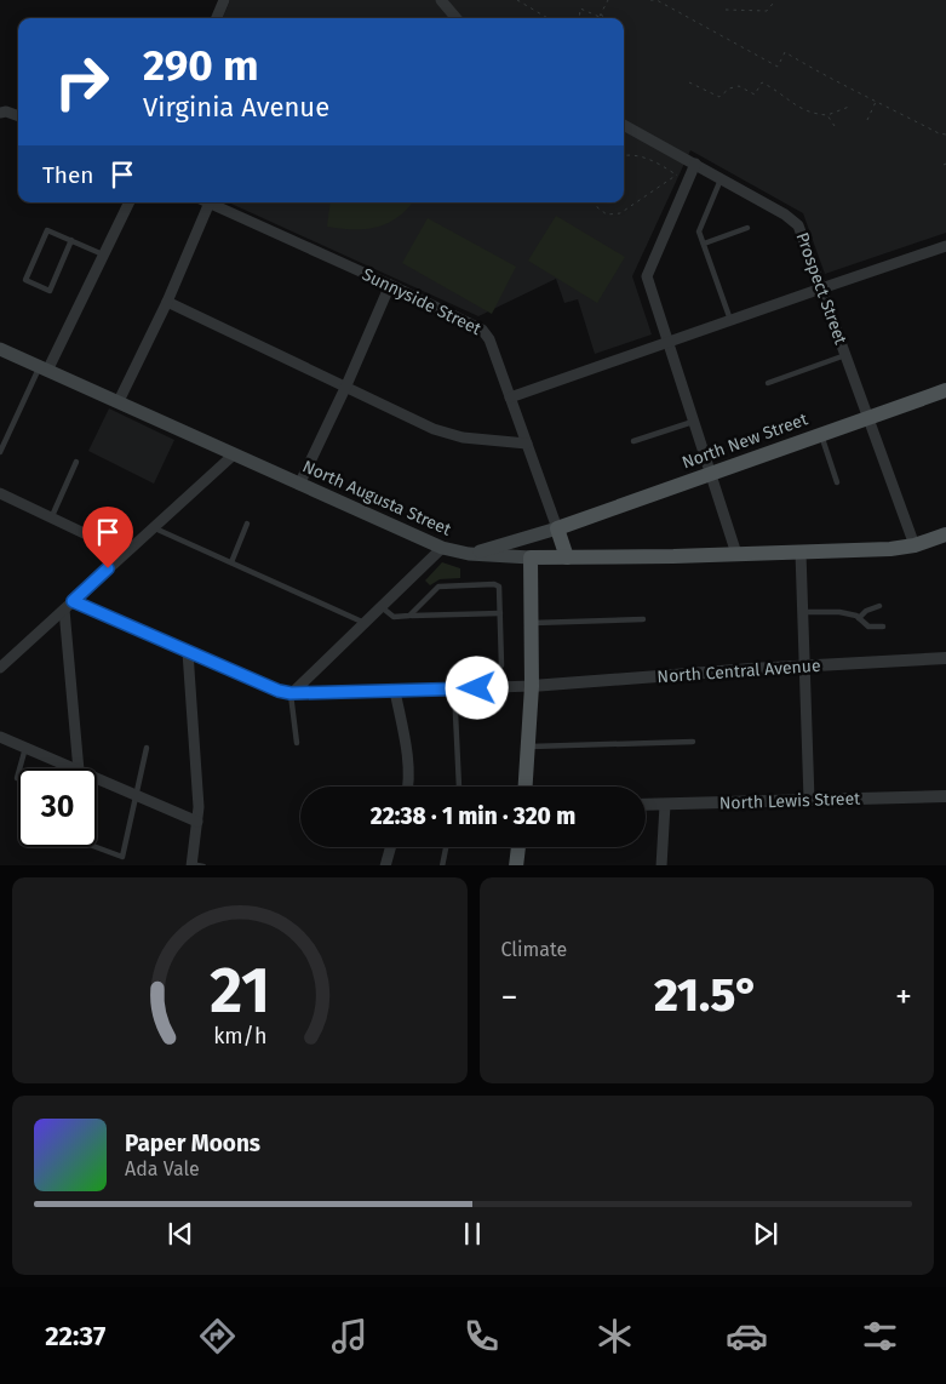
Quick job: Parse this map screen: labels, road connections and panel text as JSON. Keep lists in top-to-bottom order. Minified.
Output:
{"streets":{"main road":["North New Street","North Augusta Street"],"street":["Prospect Street","Sunnyside Street","North Central Avenue","North Lewis Street"]},"crossings":[["Prospect Street","North New Street"],["Prospect Street","North Augusta Street"],["Sunnyside Street","North New Street"],["North New Street","North Augusta Street"]],"page":{"turn":["290 m","Virginia Avenue"],"then":"Then","limit":"30","trip":"22:38 · 1 min · 320 m","tile":"Climate","heat":["−","21.5°","+"],"song":["Paper Moons","Ada Vale"],"tabs":"22:37","gauge":["21","km/h"]}}
